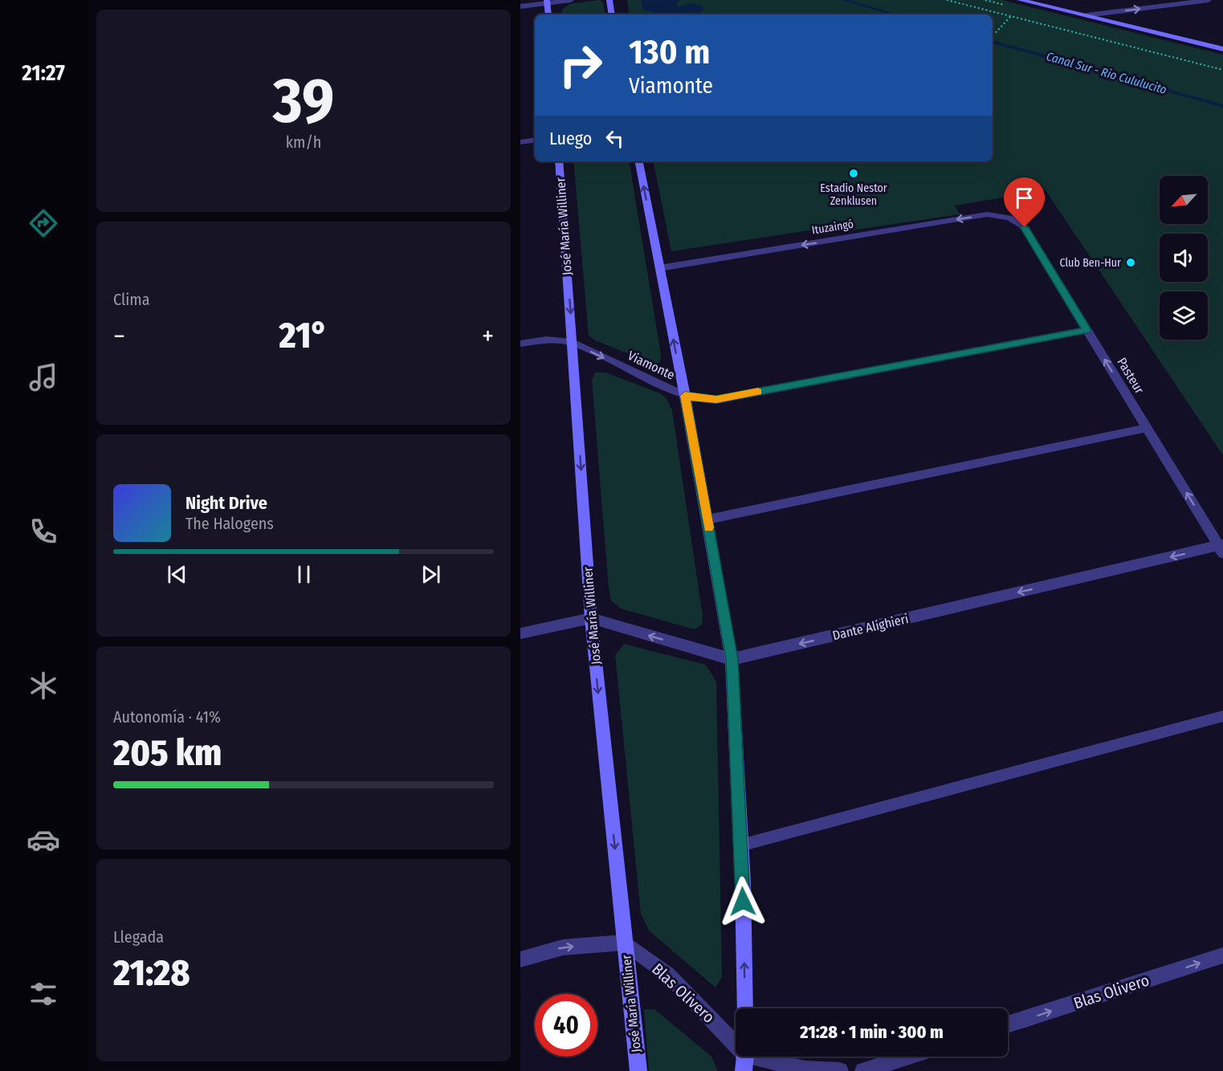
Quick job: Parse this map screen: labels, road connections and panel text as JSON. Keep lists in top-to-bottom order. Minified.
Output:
{"streets":{"street":["José María Williner","Ituzaingó","Viamonte","Pasteur","Dante Alighieri","Blas Olivero"]},"crossings":[["José María Williner","Viamonte"],["José María Williner","Dante Alighieri"],["José María Williner","Blas Olivero"],["Ituzaingó","Pasteur"],["Viamonte","Pasteur"],["Pasteur","Dante Alighieri"]],"one_way":["Ituzaingó","Pasteur","Dante Alighieri","Blas Olivero"],"water":["Canal Sur - Rio Cululucito"],"places":["Estadio Nestor Zenklusen","Club Ben-Hur"],"north":"bottom left","page":{"tabs":"21:27","tile":[["39","km/h"],"Clima",["Autonomía · 41%","205 km"],["Llegada","21:28"]],"turn":["130 m","Viamonte"],"then":"Luego","heat":["−","21°","+"],"song":["Night Drive","The Halogens"],"limit":"40","trip":"21:28 · 1 min · 300 m"}}
